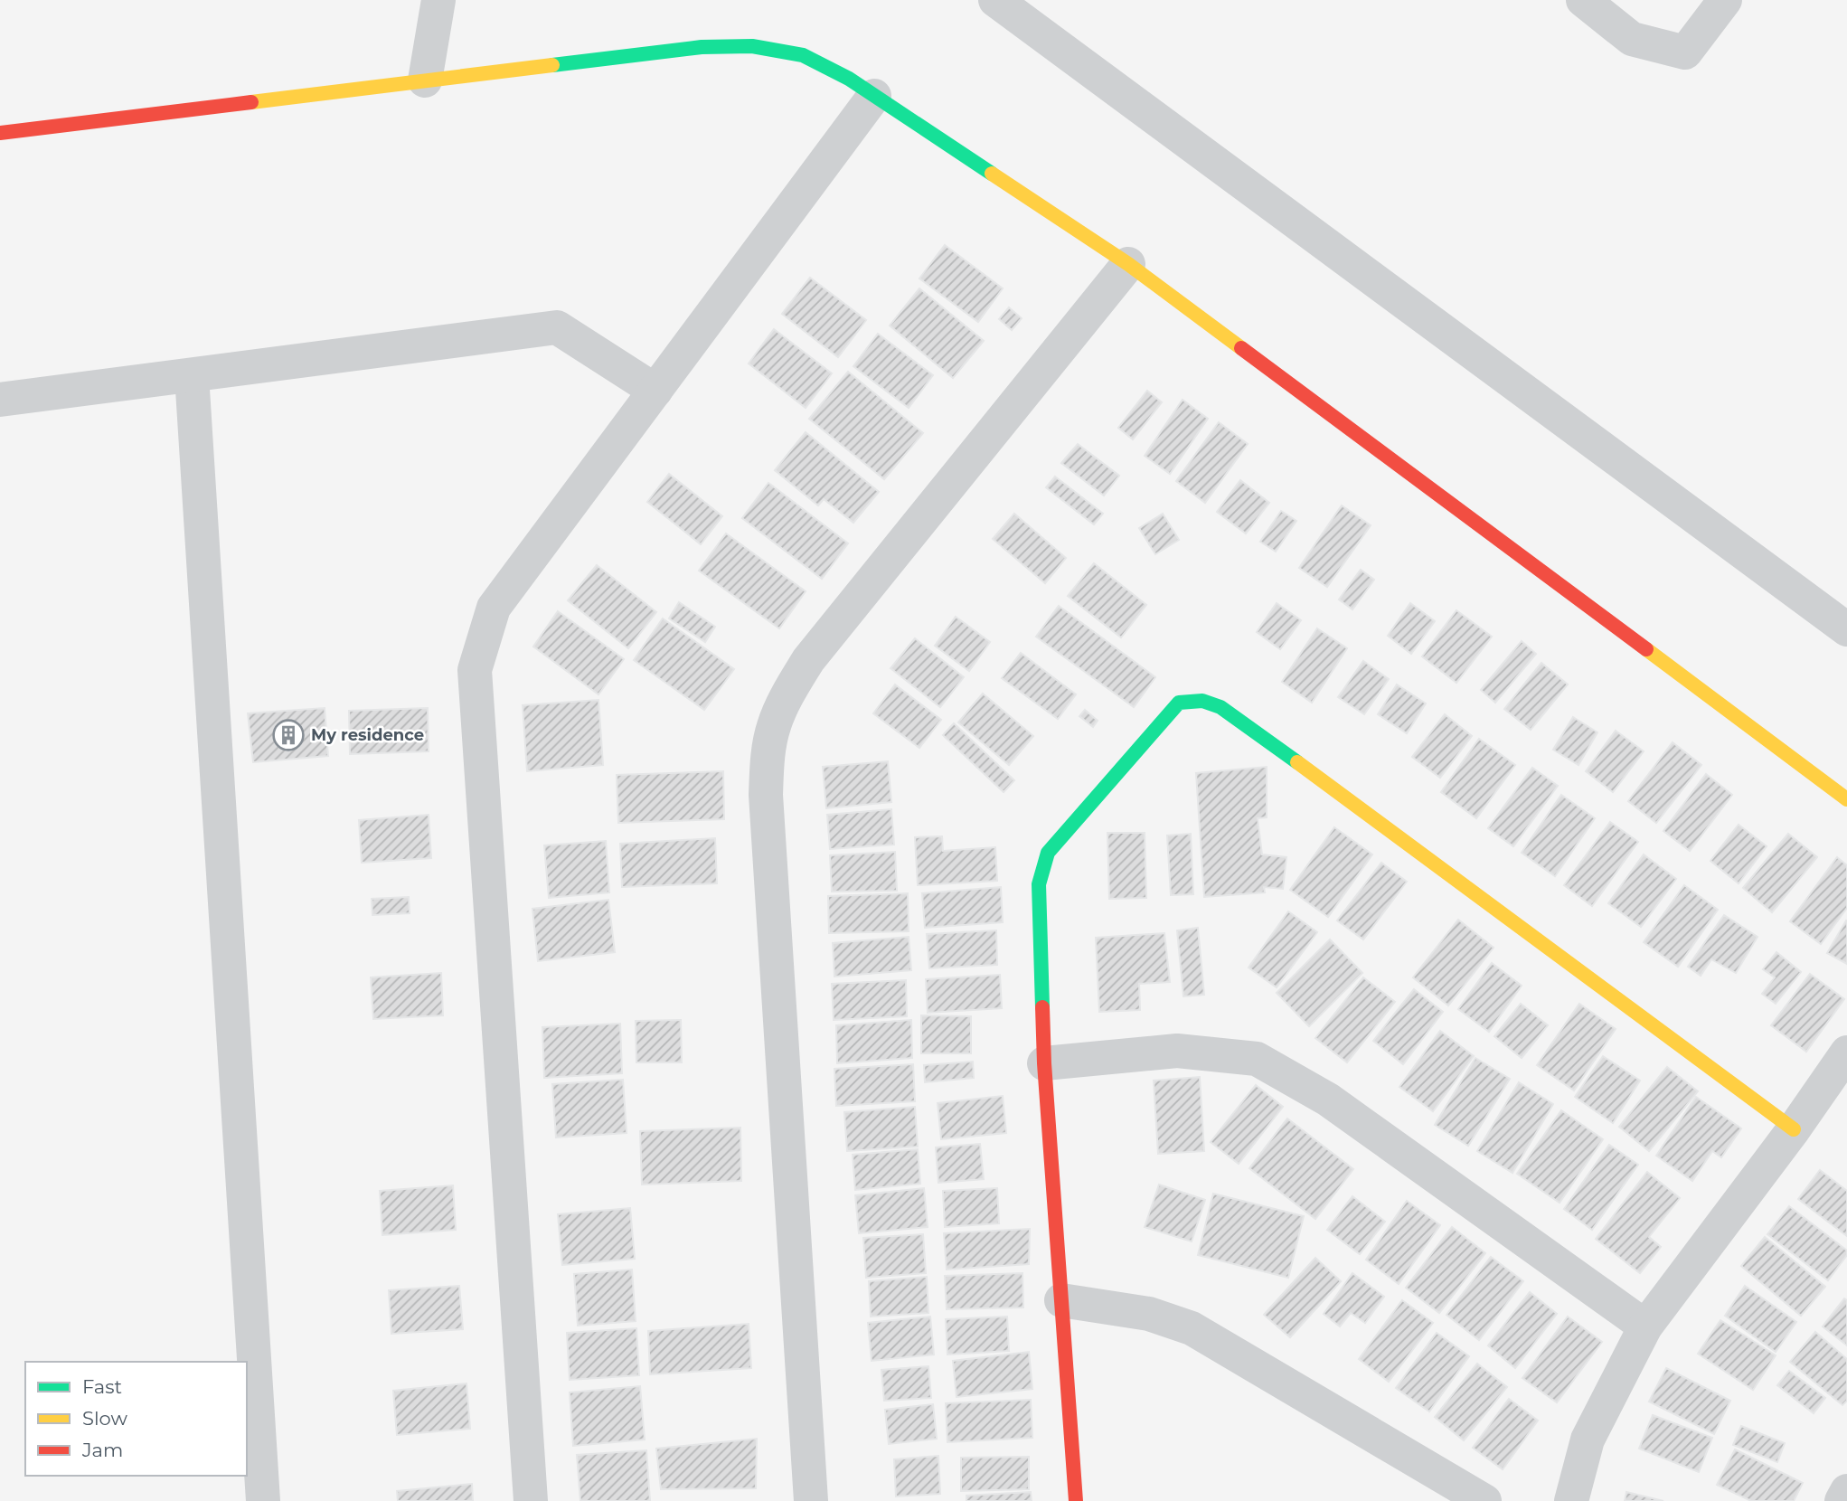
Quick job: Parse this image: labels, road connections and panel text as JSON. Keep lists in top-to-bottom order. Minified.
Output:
{"places":{"building":["My residence"]},"legend":["Fast","Slow","Jam"]}
